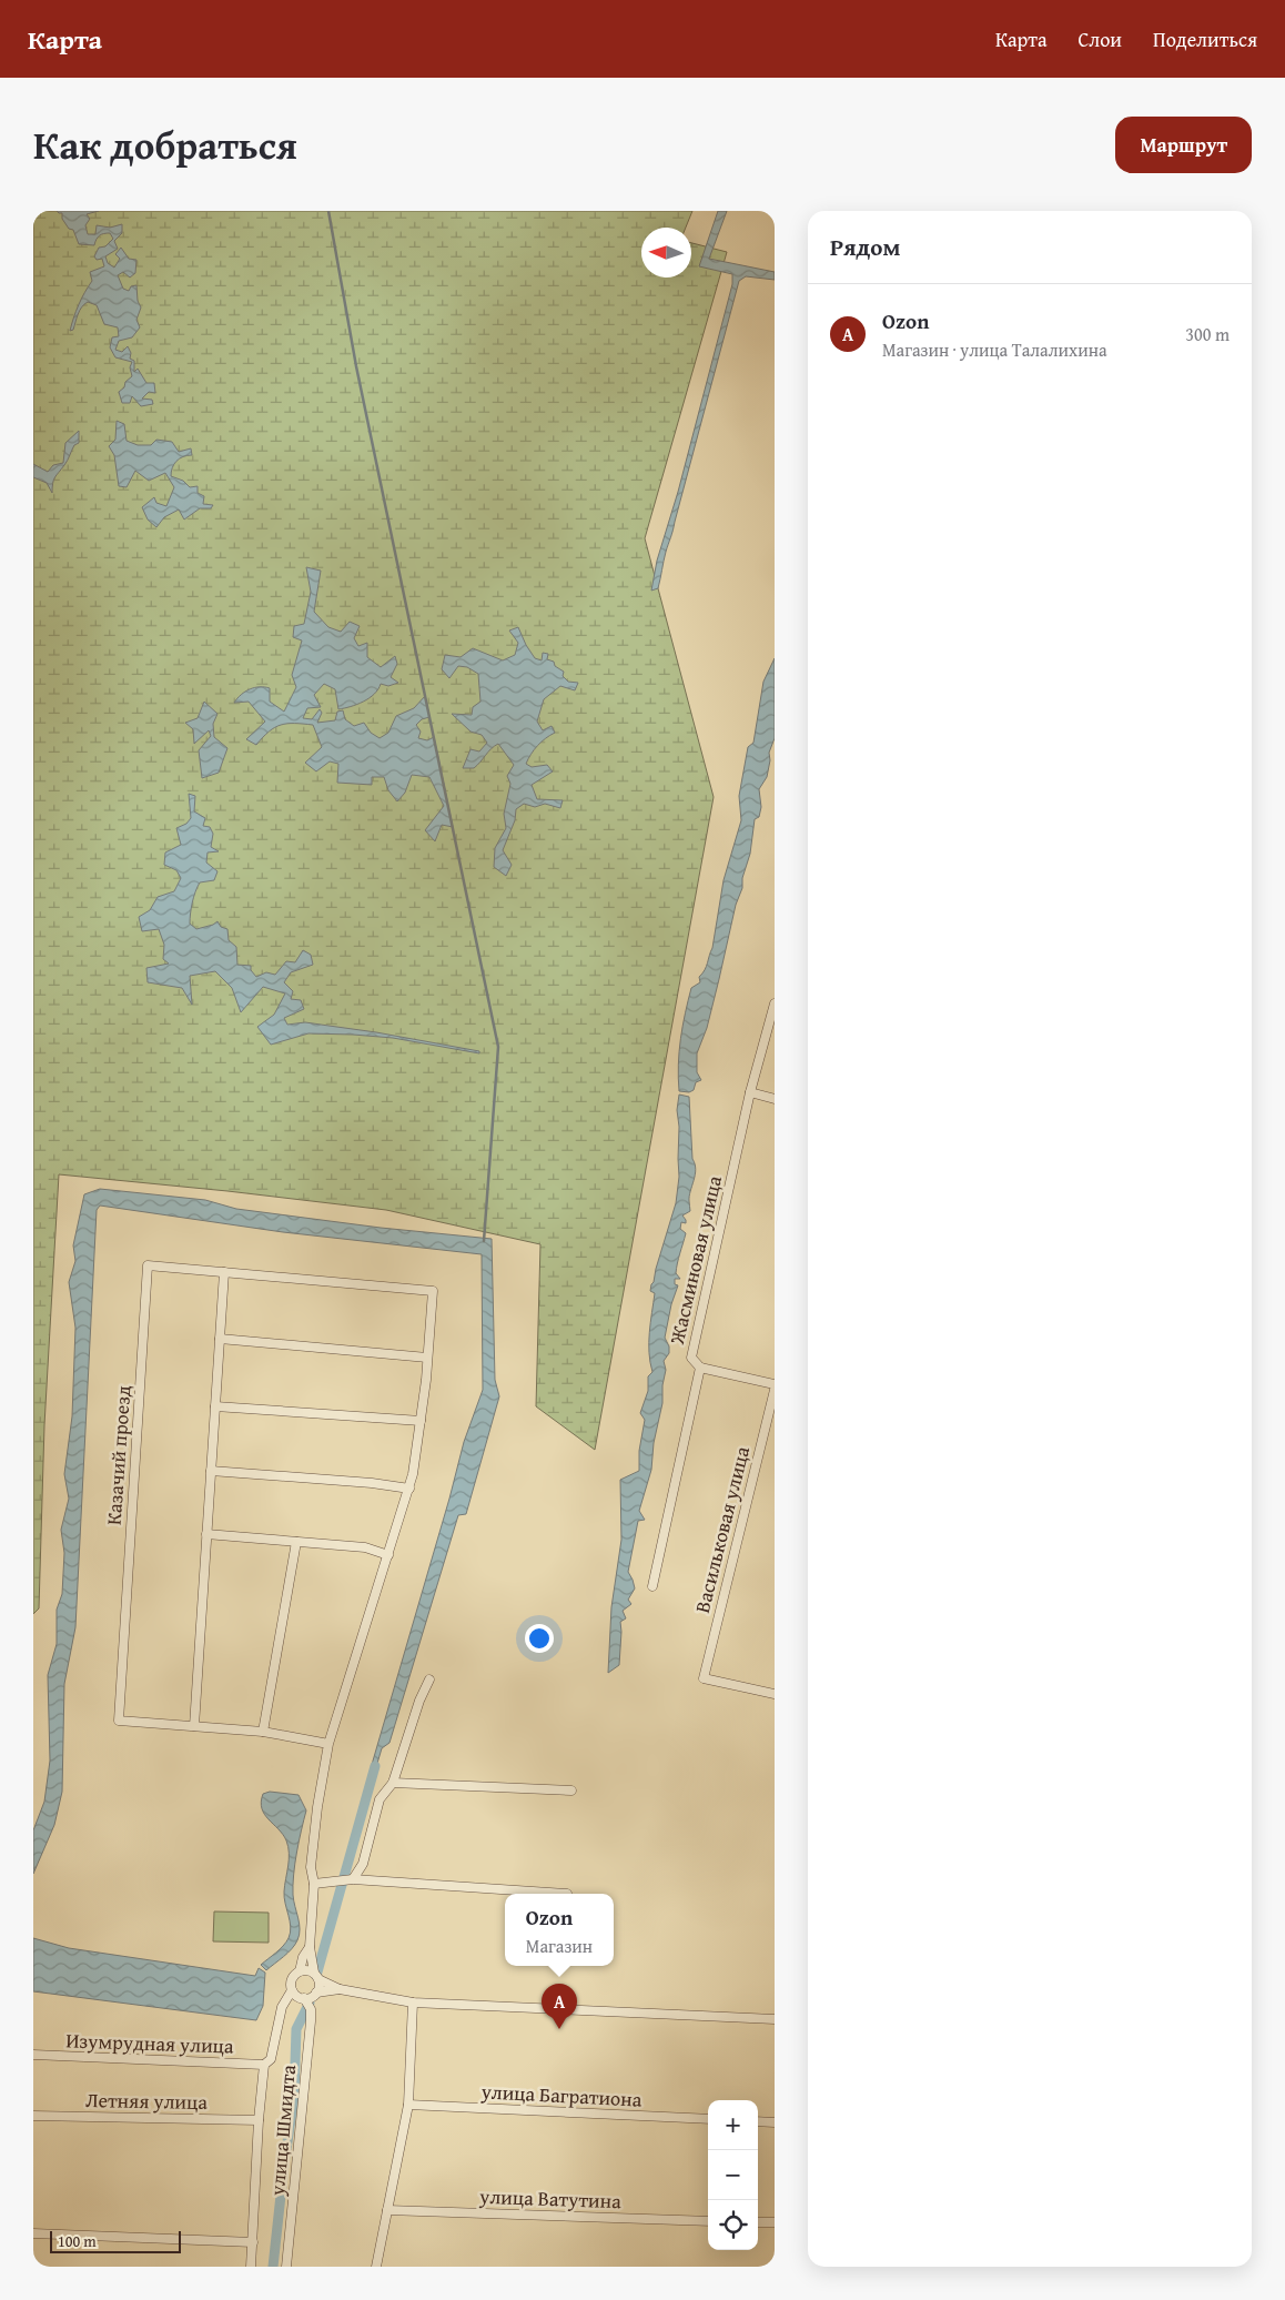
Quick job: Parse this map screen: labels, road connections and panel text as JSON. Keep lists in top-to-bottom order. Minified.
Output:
{"streets":{"street":["Жасминовая улица","Казачий проезд","Васильковая улица","Изумрудная улица","улица Багратиона","Летняя улица","улица Шмидта","улица Ватутина"]},"scale_bar":"100 m","north":"left","page":{"header":"Карта","nav":["Карта","Слои","Поделиться"],"title":"Как добраться","buttons":"Маршрут","heading":"Рядом","list":[{"mark":"A","name":"Ozon","note":"Магазин · улица Талалихина","value":"300 m"}],"popup":["Ozon","Магазин"],"pins":"A","map_buttons":["+","−"],"scale":"100 m"}}
